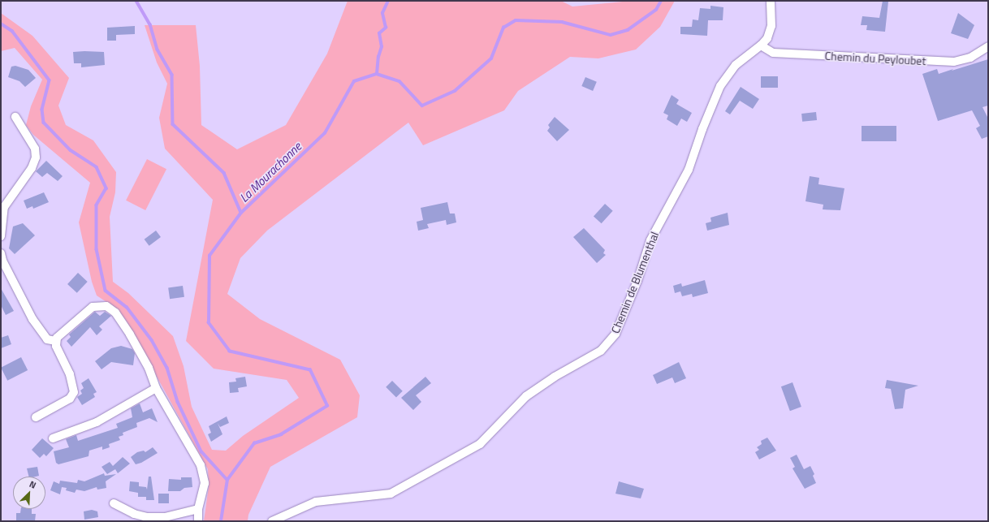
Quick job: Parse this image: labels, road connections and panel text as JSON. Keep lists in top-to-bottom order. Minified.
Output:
{"streets":{"street":["Chemin du Peyloubet","Chemin de Blumenthal"]},"crossings":[["Chemin du Peyloubet","Chemin de Blumenthal"]],"water":["La Mourachonne"],"north":"top right"}
